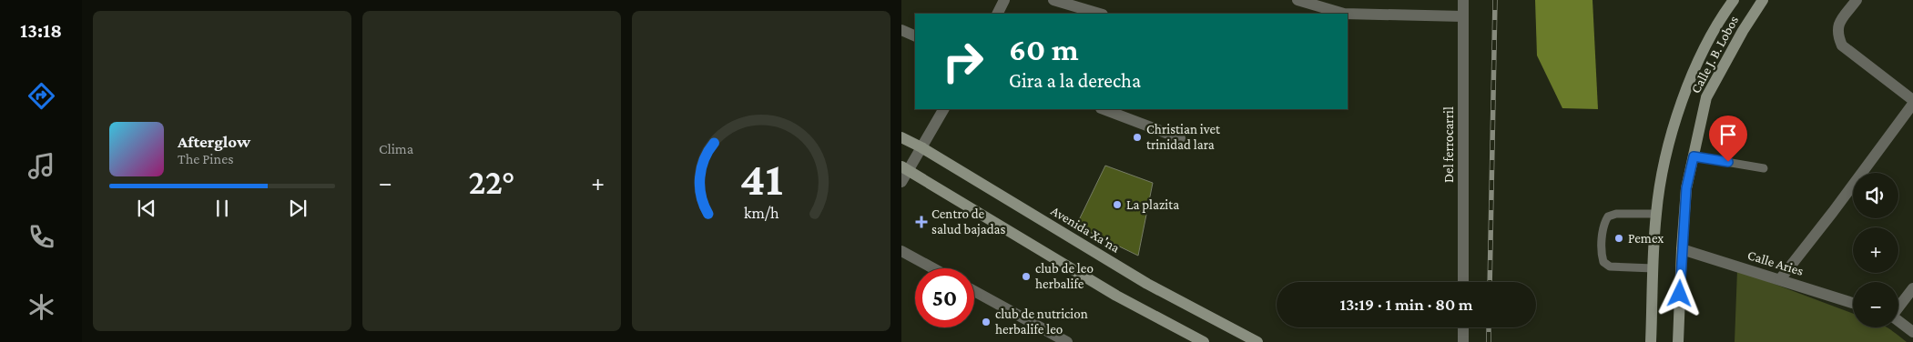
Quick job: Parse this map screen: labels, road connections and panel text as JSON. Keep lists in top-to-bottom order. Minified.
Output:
{"streets":{"street":["Calle J. B. Lobos","Del ferrocarril","Avenida Xa'na","Calle Aries"]},"crossings":[["Calle J. B. Lobos","Calle Aries"]],"places":{"other":["Christian ivet trinidad lara","La plazita","Pemex","club de leo herbalife","club de nutricion herbalife leo"],"health":["Centro de salud bajadas"]},"page":{"tabs":"13:18","tile":"Clima","turn":["60 m","Gira a la derecha"],"song":["Afterglow","The Pines"],"heat":["−","22°","+"],"map_buttons":["+","−"],"limit":"50","trip":"13:19 · 1 min · 80 m","gauge":["41","km/h"]}}
